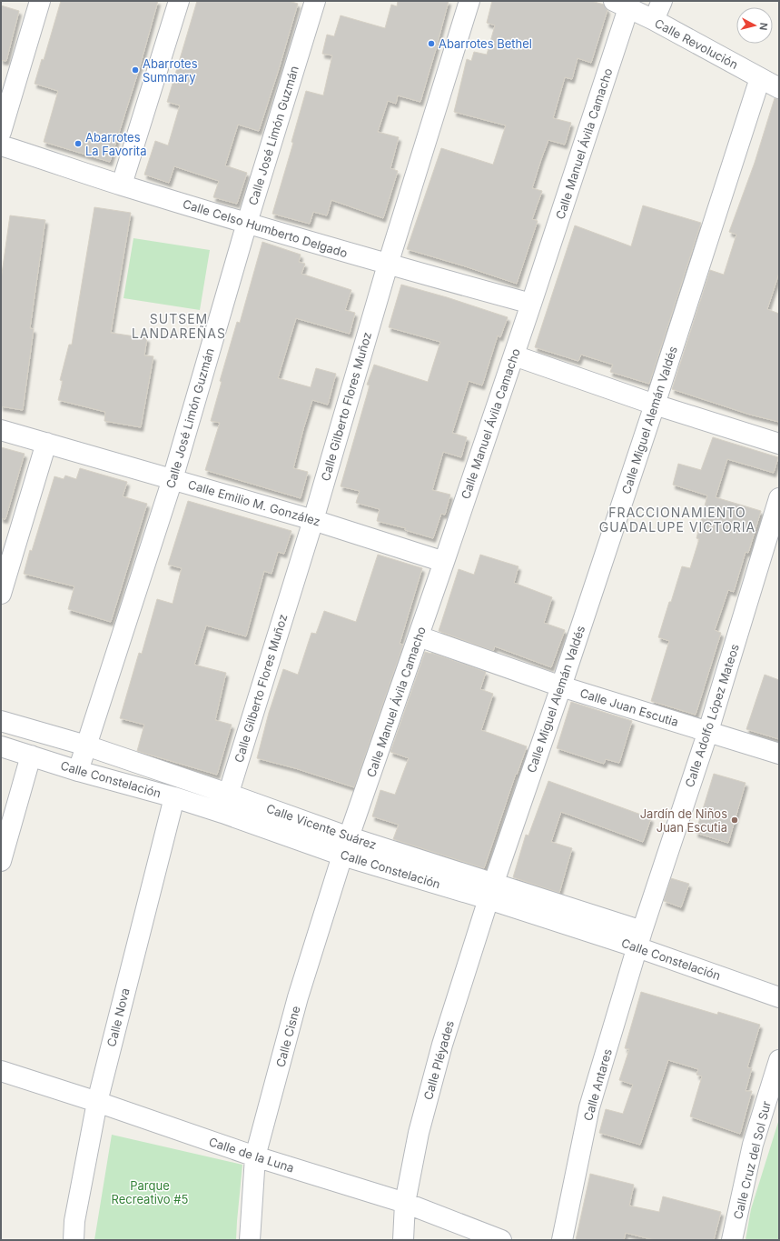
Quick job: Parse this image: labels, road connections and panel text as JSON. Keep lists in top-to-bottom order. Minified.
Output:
{"streets":{"street":["Calle Revolución","Calle José Limón Guzmán","Calle Manuel Ávila Camacho","Calle Celso Humberto Delgado","Calle Gilberto Flores Muñoz","Calle Miguel Alemán Valdés","Calle Emilio M. González","Calle Juan Escutia","Calle Adolfo López Mateos","Calle Constelación","Calle Vicente Suárez","Calle Nova","Calle Cisne","Calle Pléyades","Calle Antares","Calle de la Luna","Calle Cruz del Sol Sur"]},"crossings":[["Calle Revolución","Calle Manuel Ávila Camacho"],["Calle Revolución","Calle Miguel Alemán Valdés"],["Calle José Limón Guzmán","Calle Celso Humberto Delgado"],["Calle José Limón Guzmán","Calle Emilio M. González"],["Calle José Limón Guzmán","Calle Constelación"],["Calle José Limón Guzmán","Calle Vicente Suárez"],["Calle Manuel Ávila Camacho","Calle Celso Humberto Delgado"],["Calle Manuel Ávila Camacho","Calle Emilio M. González"],["Calle Manuel Ávila Camacho","Calle Juan Escutia"],["Calle Manuel Ávila Camacho","Calle Constelación"],["Calle Manuel Ávila Camacho","Calle Vicente Suárez"],["Calle Manuel Ávila Camacho","Calle Cisne"],["Calle Celso Humberto Delgado","Calle Gilberto Flores Muñoz"],["Calle Gilberto Flores Muñoz","Calle Emilio M. González"],["Calle Gilberto Flores Muñoz","Calle Constelación"],["Calle Gilberto Flores Muñoz","Calle Vicente Suárez"],["Calle Miguel Alemán Valdés","Calle Juan Escutia"],["Calle Miguel Alemán Valdés","Calle Constelación"],["Calle Miguel Alemán Valdés","Calle Pléyades"],["Calle Juan Escutia","Calle Adolfo López Mateos"],["Calle Adolfo López Mateos","Calle Constelación"],["Calle Adolfo López Mateos","Calle Antares"],["Calle Constelación","Calle Vicente Suárez"],["Calle Constelación","Calle Nova"],["Calle Constelación","Calle Cisne"],["Calle Constelación","Calle Pléyades"],["Calle Constelación","Calle Antares"],["Calle Vicente Suárez","Calle Cisne"],["Calle Nova","Calle de la Luna"],["Calle Cisne","Calle de la Luna"],["Calle Pléyades","Calle de la Luna"]],"districts":["SUTSEM LANDAREÑAS","FRACCIONAMIENTO GUADALUPE VICTORIA"],"parks":["Parque Recreativo #5"],"places":["Abarrotes Bethel","Abarrotes Summary","Abarrotes La Favorita","Jardín de Niños Juan Escutia"],"north":"right"}
